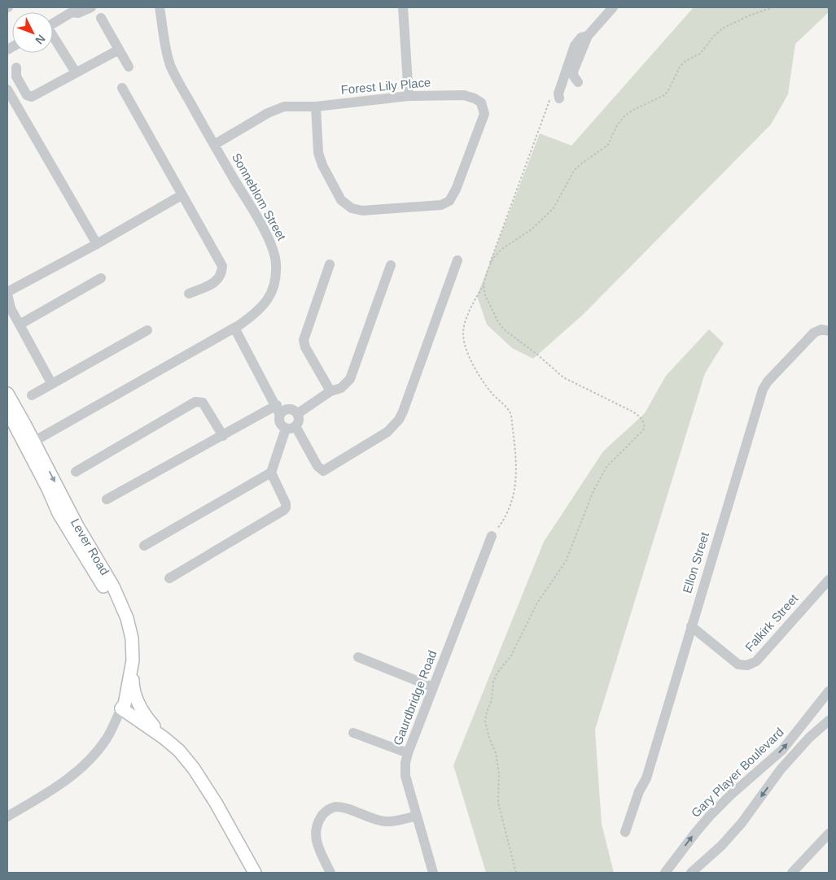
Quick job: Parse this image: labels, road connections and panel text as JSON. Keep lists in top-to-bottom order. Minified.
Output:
{"streets":{"main road":["Lever Road"],"street":["Forest Lily Place","Sonneblom Street","Ellon Street","Falkirk Street","Gaurdbridge Road","Gary Player Boulevard"]},"crossings":[["Forest Lily Place","Sonneblom Street"],["Sonneblom Street","Lever Road"],["Ellon Street","Falkirk Street"]],"north":"bottom right"}
